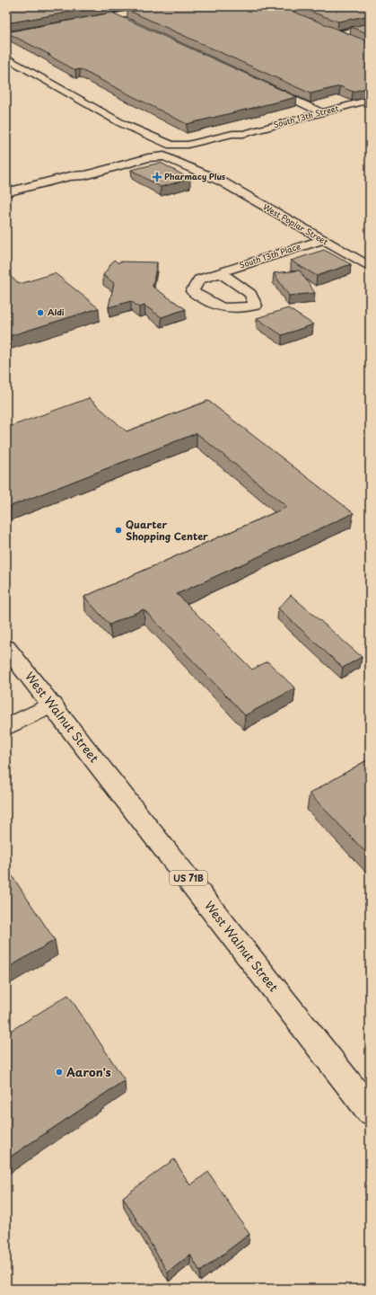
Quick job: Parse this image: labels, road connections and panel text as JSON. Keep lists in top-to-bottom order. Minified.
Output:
{"streets":{"street":["South 13th Street","West Poplar Street","South 13th Place","West Walnut Street","US 71B"]},"crossings":[["South 13th Street","West Poplar Street"],["West Poplar Street","South 13th Place"]],"places":{"health":["Pharmacy Plus"],"other":["Aldi","Quarter Shopping Center","Aaron's"]}}
